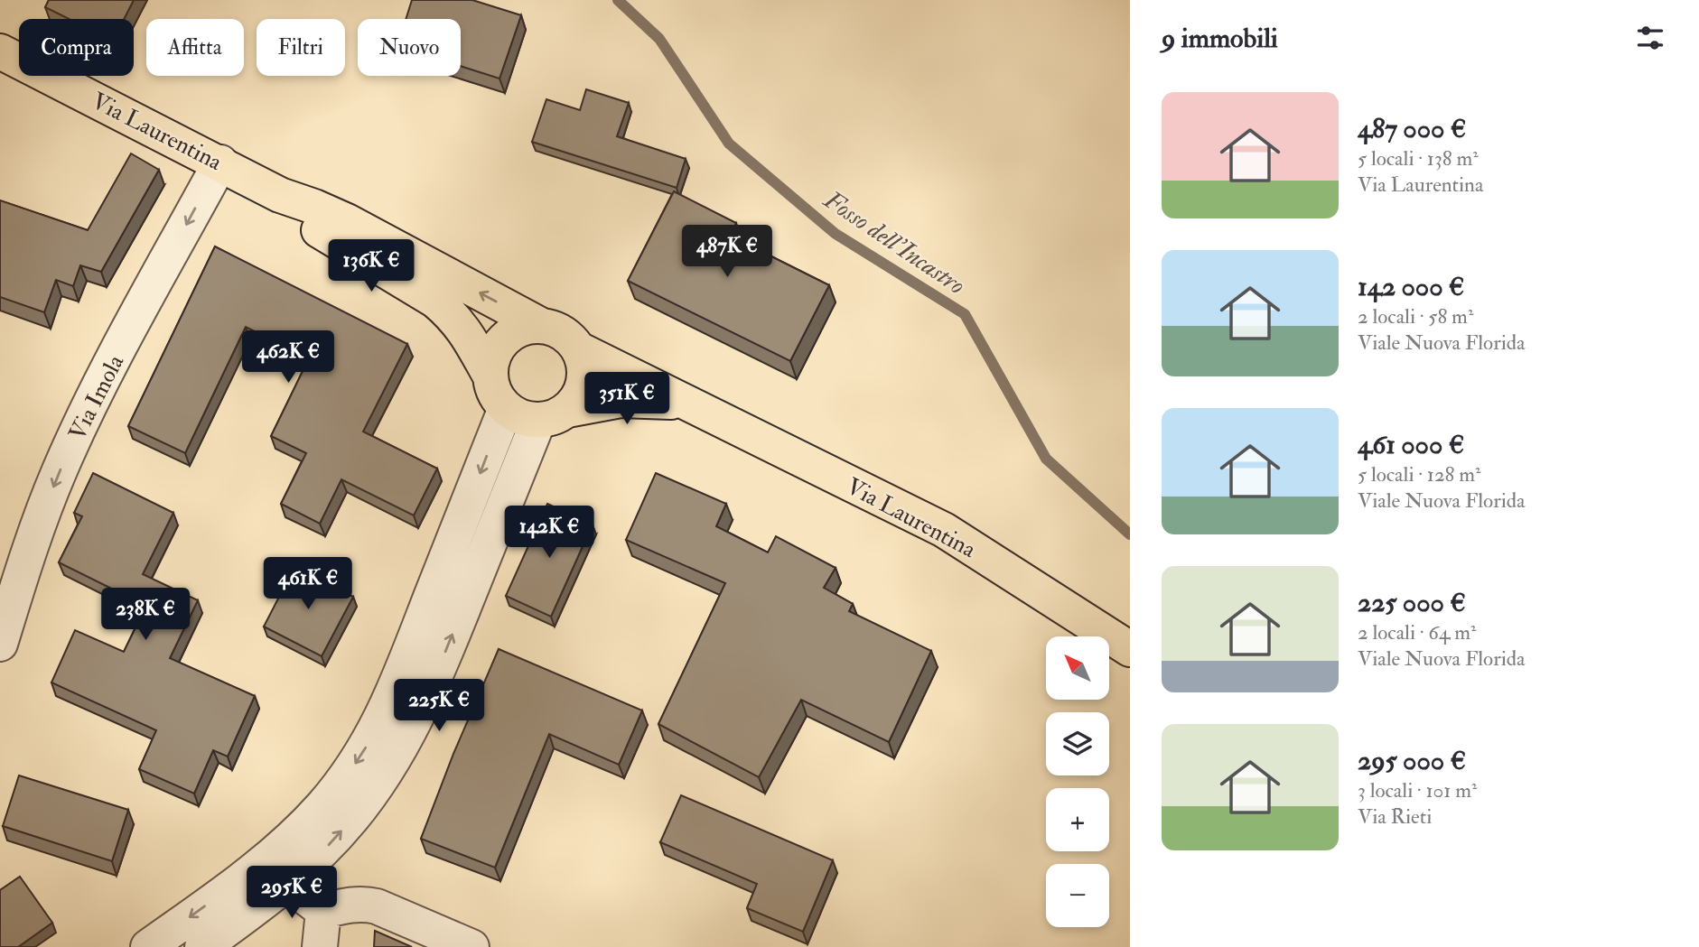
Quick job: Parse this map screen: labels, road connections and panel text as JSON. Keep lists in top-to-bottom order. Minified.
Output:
{"streets":{"main road":["Via Laurentina"],"street":["Via Imola"]},"crossings":[["Via Laurentina","Via Imola"]],"one_way":["Via Imola"],"water":["Fosso dell'Incastro"],"north":"top left","page":{"heading":"9 immobili","chip":["Compra","Affitta","Filtri","Nuovo"],"list":[{"name":"487 000 €","note":"5 locali · 138 m² · Via Laurentina"},{"name":"142 000 €","note":"2 locali · 58 m² · Viale Nuova Florida"},{"name":"461 000 €","note":"5 locali · 128 m² · Viale Nuova Florida"},{"name":"225 000 €","note":"2 locali · 64 m² · Viale Nuova Florida"},{"name":"295 000 €","note":"3 locali · 101 m² · Via Rieti"}],"price":["487K €","136K €","462K €","351K €","142K €","461K €","238K €","225K €","295K €"],"map_buttons":["+","−"]}}
